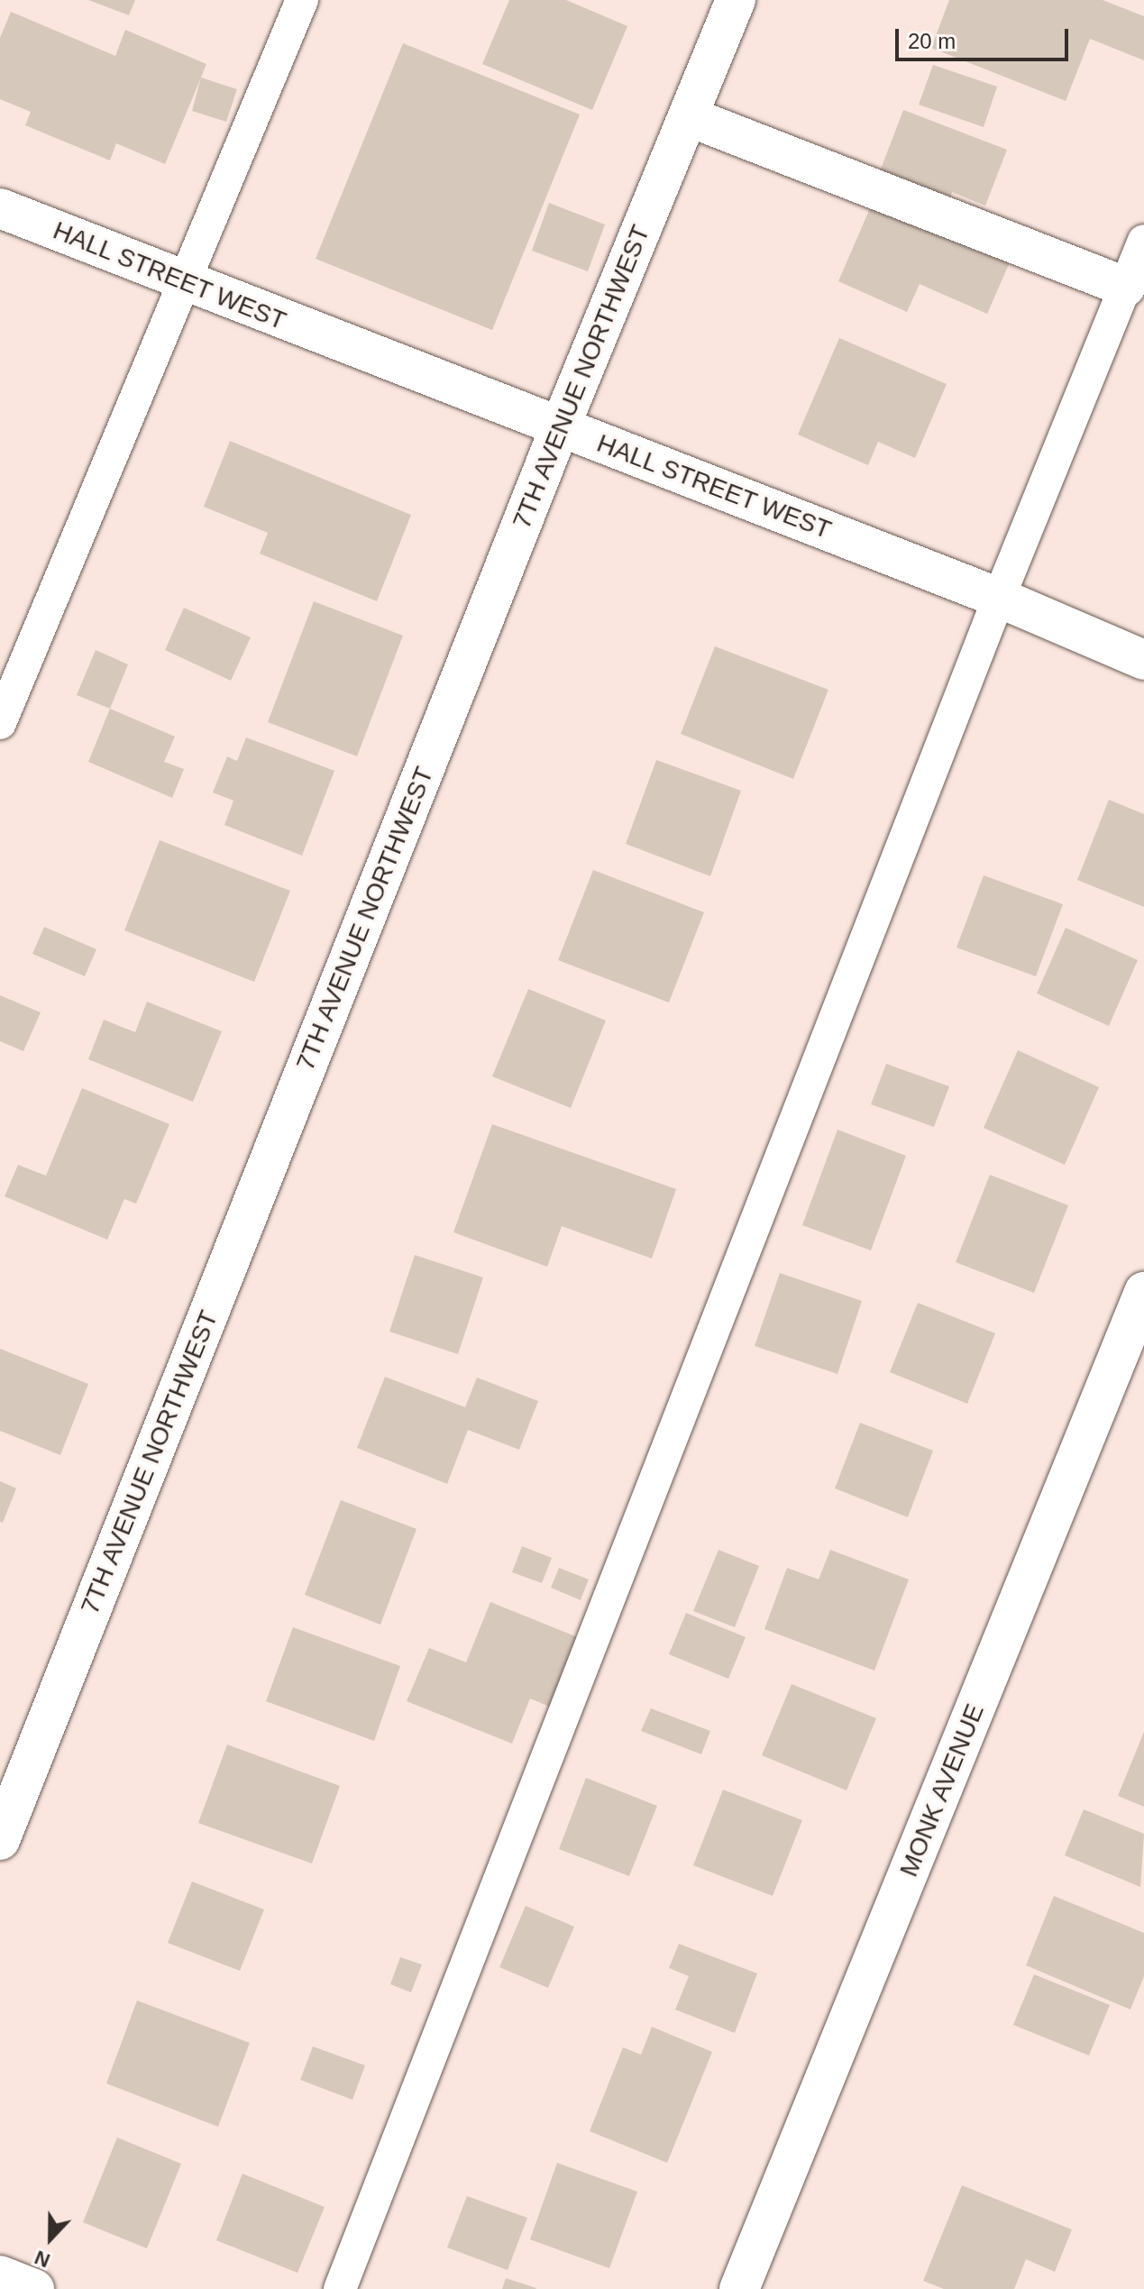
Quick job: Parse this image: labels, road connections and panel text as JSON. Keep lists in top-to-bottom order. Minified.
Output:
{"streets":{"street":["HALL STREET WEST","7TH AVENUE NORTHWEST","MONK AVENUE"]},"crossings":[["HALL STREET WEST","7TH AVENUE NORTHWEST"]],"scale_bar":"20 m","north":"bottom"}
